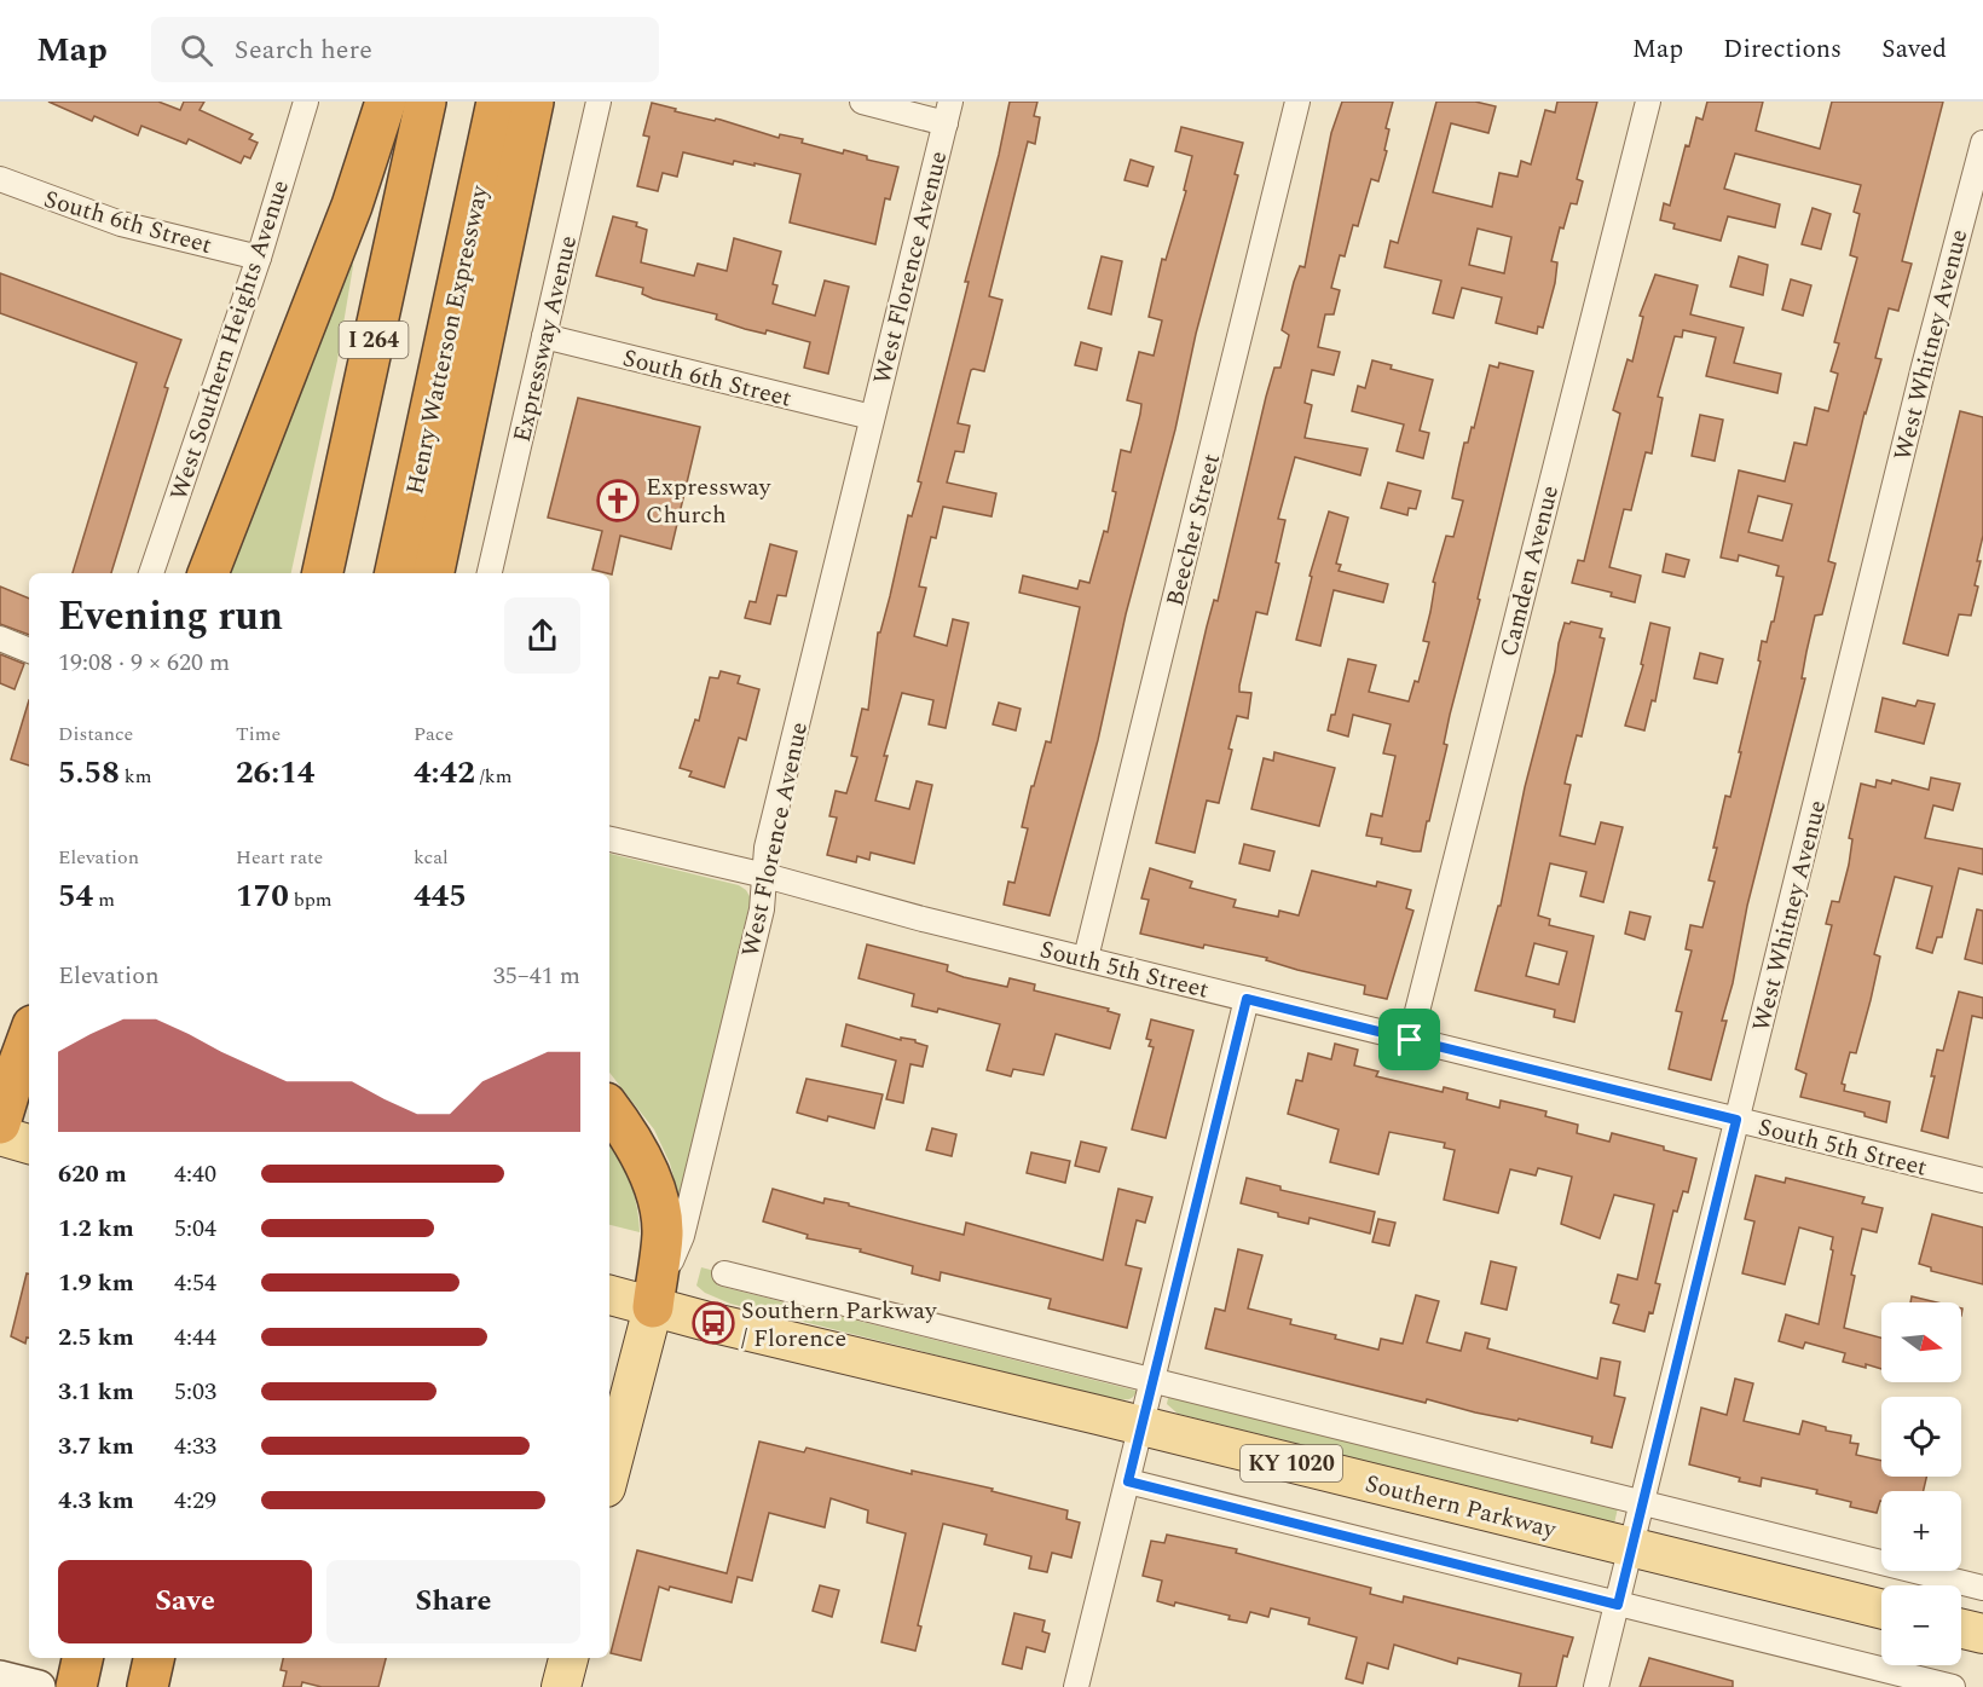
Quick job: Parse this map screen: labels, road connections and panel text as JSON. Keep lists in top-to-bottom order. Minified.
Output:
{"streets":{"highway":["I 264","Henry Watterson Expressway"],"main road":["West Florence Avenue","KY 1020","Southern Parkway"],"street":["South 6th Street","Expressway Avenue","West Southern Heights Avenue","West Whitney Avenue","Beecher Street","Camden Avenue","South 5th Street"]},"crossings":[["South 6th Street","West Florence Avenue"],["South 6th Street","Expressway Avenue"],["South 6th Street","West Southern Heights Avenue"],["West Florence Avenue","South 5th Street"],["West Florence Avenue","Southern Parkway"],["West Whitney Avenue","South 5th Street"],["West Whitney Avenue","Southern Parkway"],["Beecher Street","South 5th Street"],["Camden Avenue","South 5th Street"]],"places":{"church":["Expressway Church"],"bus stop":["Southern Parkway / Florence"]},"north":"right","page":{"header":"Map","search":"Search here","nav":["Map","Directions","Saved"],"heading":["Evening run","19:08 · 9 × 620 m"],"stats":[["Distance","5.58 km"],["Time","26:14"],["Pace","4:42 /km"],["Elevation","54 m"],["Heart rate","170 bpm"],["kcal","445"]],"chart":["Elevation","35–41 m"],"list":[{"name":"620 m","note":"4:40"},{"name":"1.2 km","note":"5:04"},{"name":"1.9 km","note":"4:54"},{"name":"2.5 km","note":"4:44"},{"name":"3.1 km","note":"5:03"},{"name":"3.7 km","note":"4:33"},{"name":"4.3 km","note":"4:29"}],"map_buttons":["+","−"],"buttons":["Save","Share"]}}
